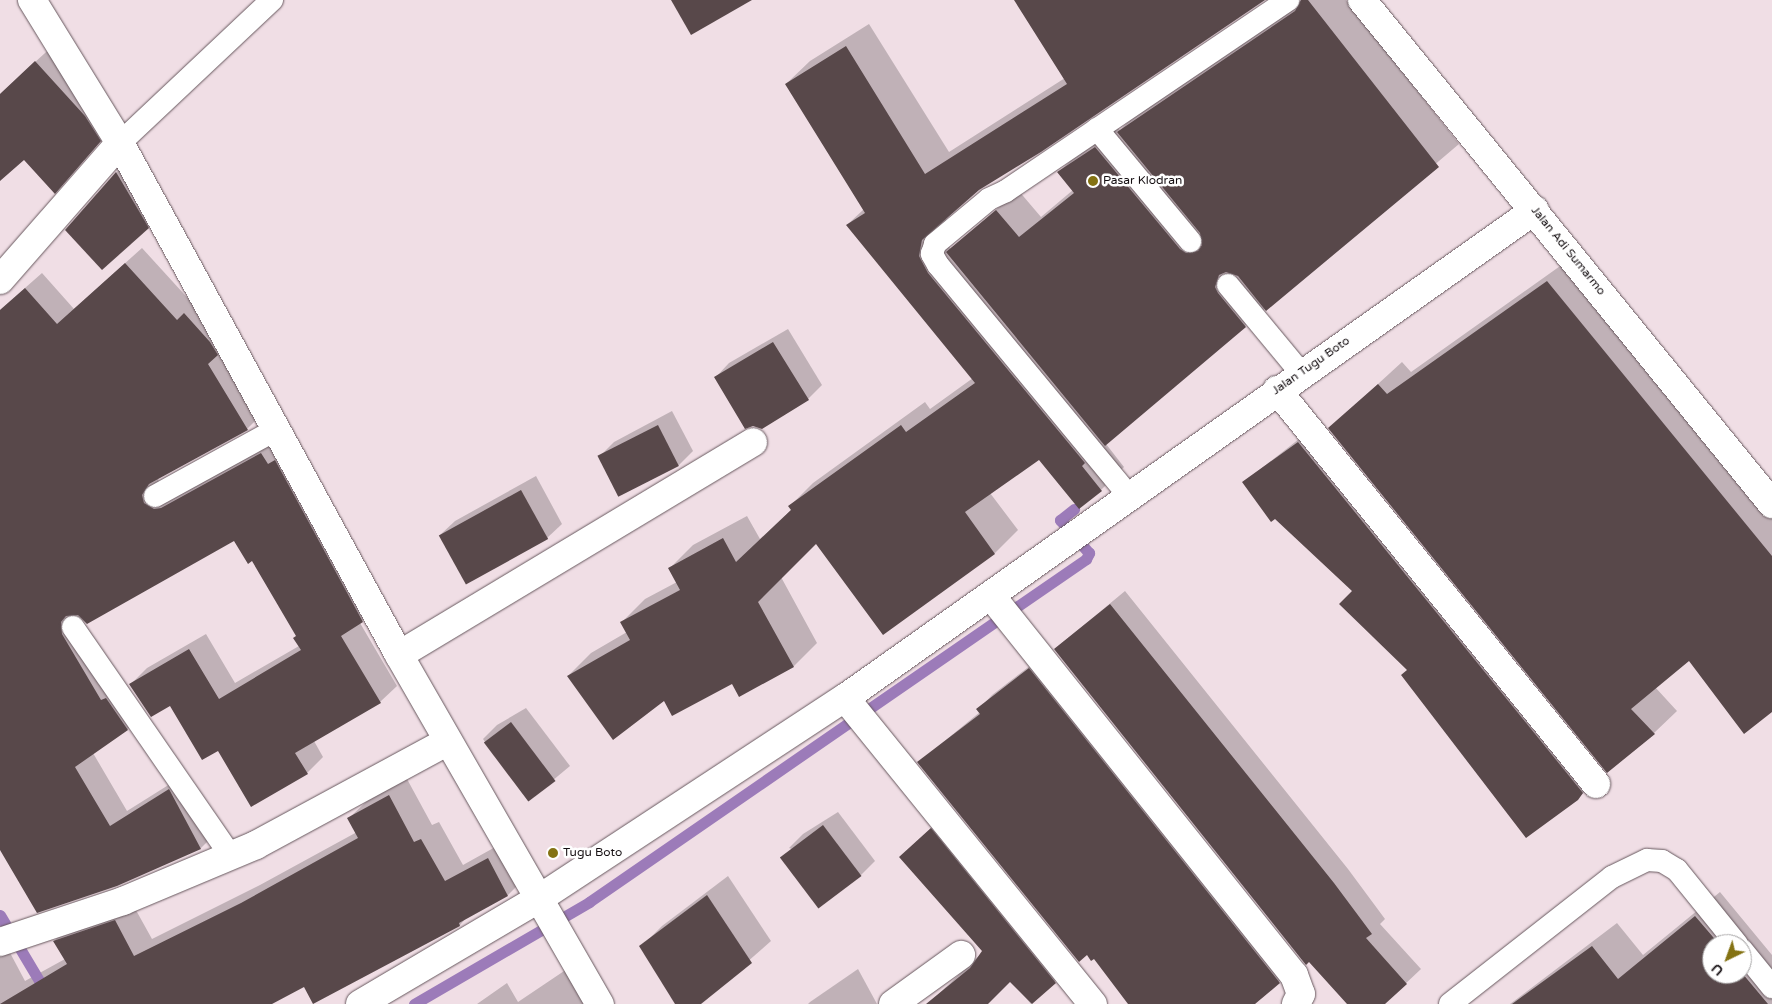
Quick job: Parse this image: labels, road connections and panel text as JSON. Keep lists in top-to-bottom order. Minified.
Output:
{"streets":{"street":["Jalan Adi Sumarmo","Jalan Tugu Boto"]},"crossings":[["Jalan Adi Sumarmo","Jalan Tugu Boto"]],"places":["Pasar Klodran","Tugu Boto"],"north":"bottom left"}
